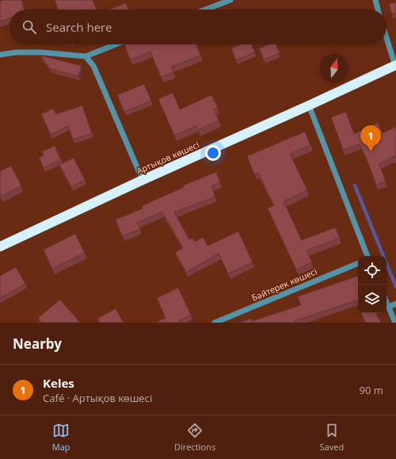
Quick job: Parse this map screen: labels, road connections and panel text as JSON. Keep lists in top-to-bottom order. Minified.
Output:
{"streets":{"highway":["Артықов көшесі"],"street":["Бәйтерек көшесі"]},"north":"top","page":{"search":"Search here","pins":"1","heading":"Nearby","list":[{"mark":"1","name":"Keles","note":"Café · Артықов көшесі","value":"90 m"}],"nav":["Map","Directions","Saved"]}}
